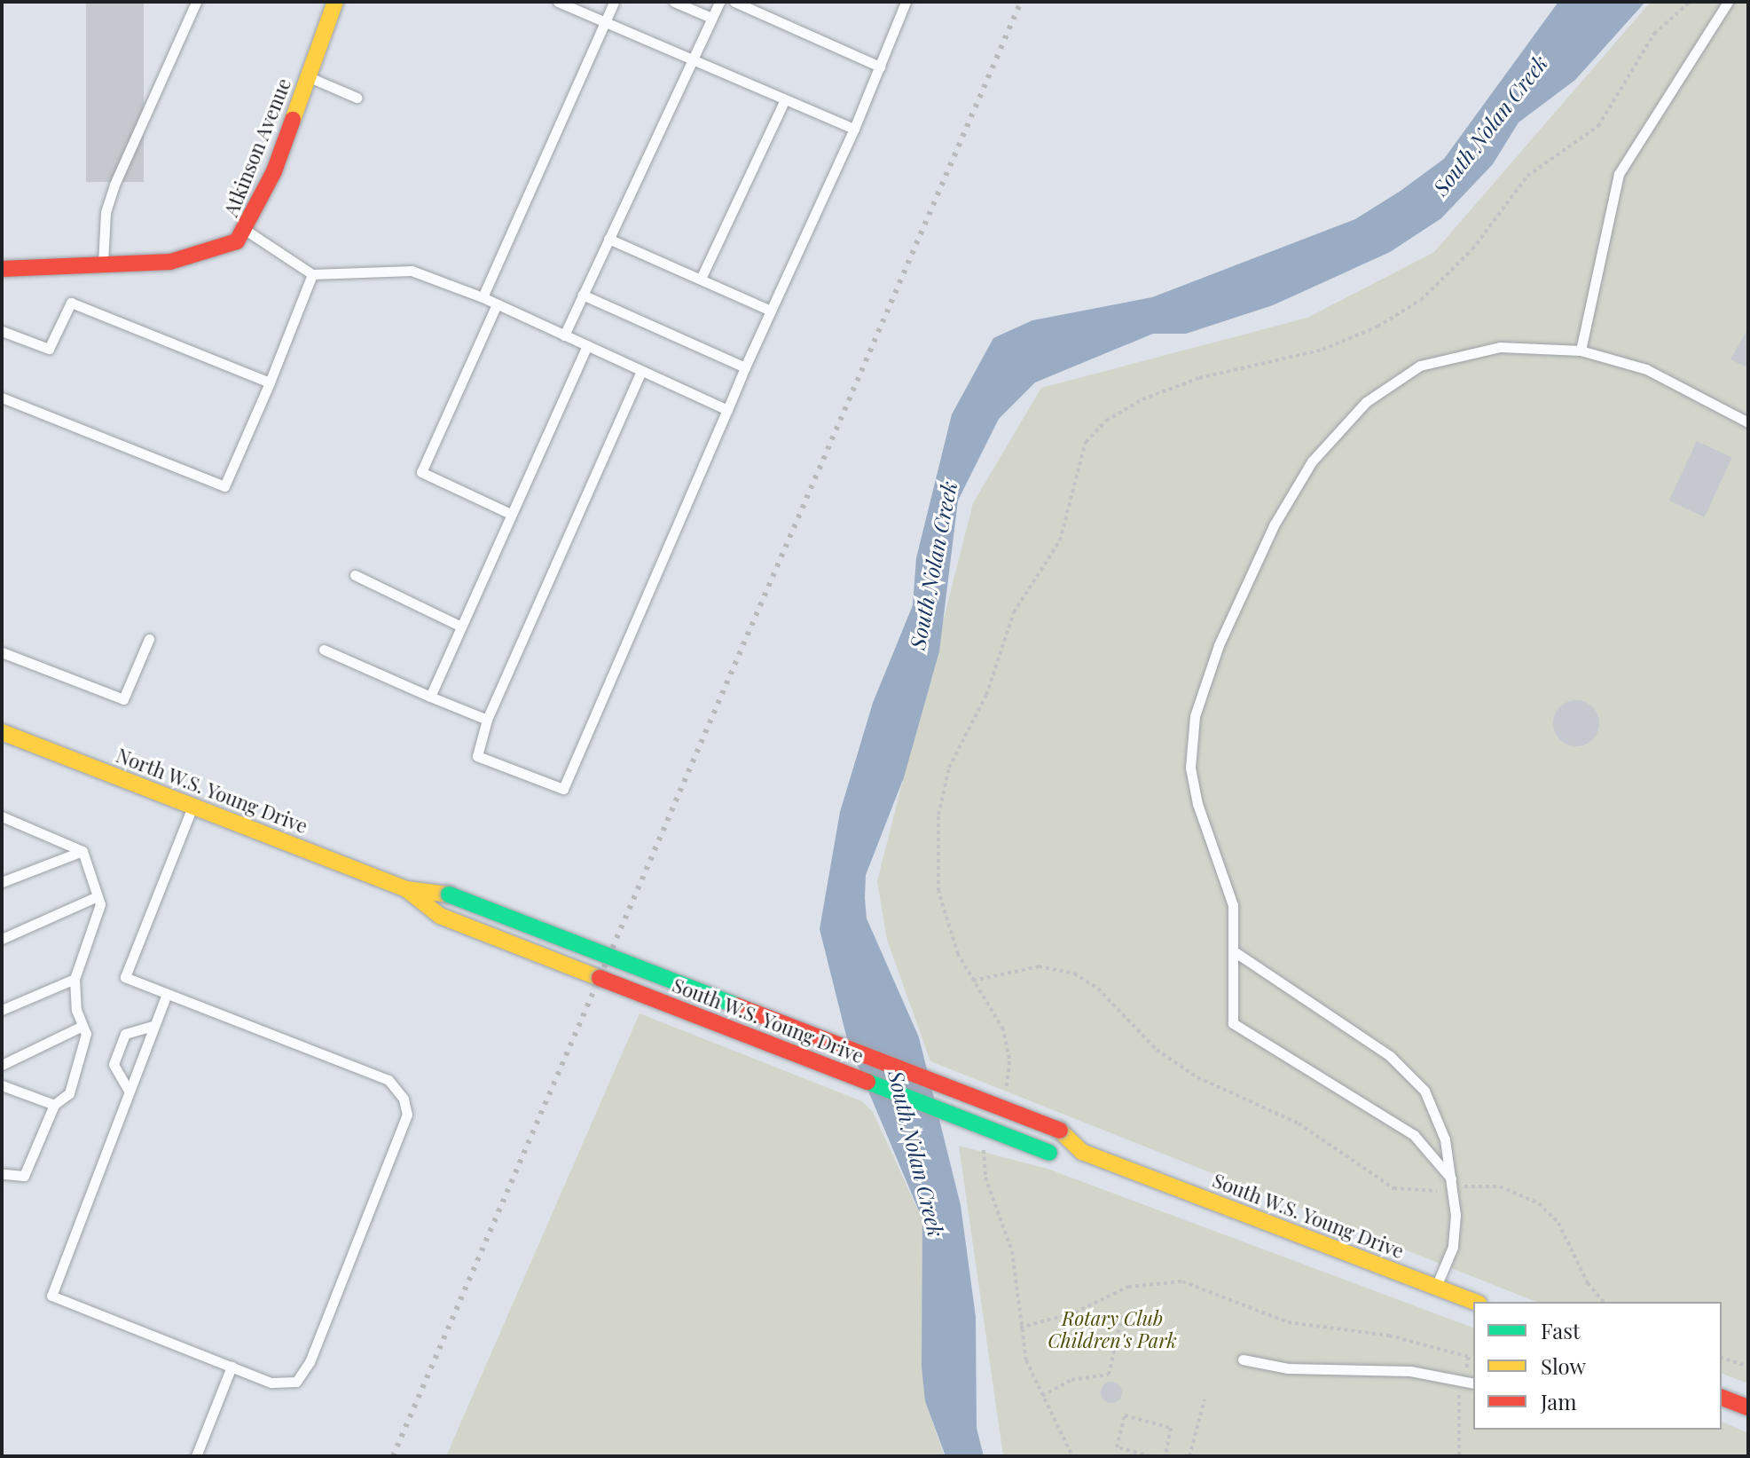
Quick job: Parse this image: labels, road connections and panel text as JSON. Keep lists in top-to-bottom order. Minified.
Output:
{"streets":{"main road":["Atkinson Avenue","North W.S. Young Drive","South W.S. Young Drive"]},"crossings":[["North W.S. Young Drive","South W.S. Young Drive"]],"water":["South Nolan Creek"],"parks":["Rotary Club Children's Park"],"legend":["Fast","Slow","Jam"]}
